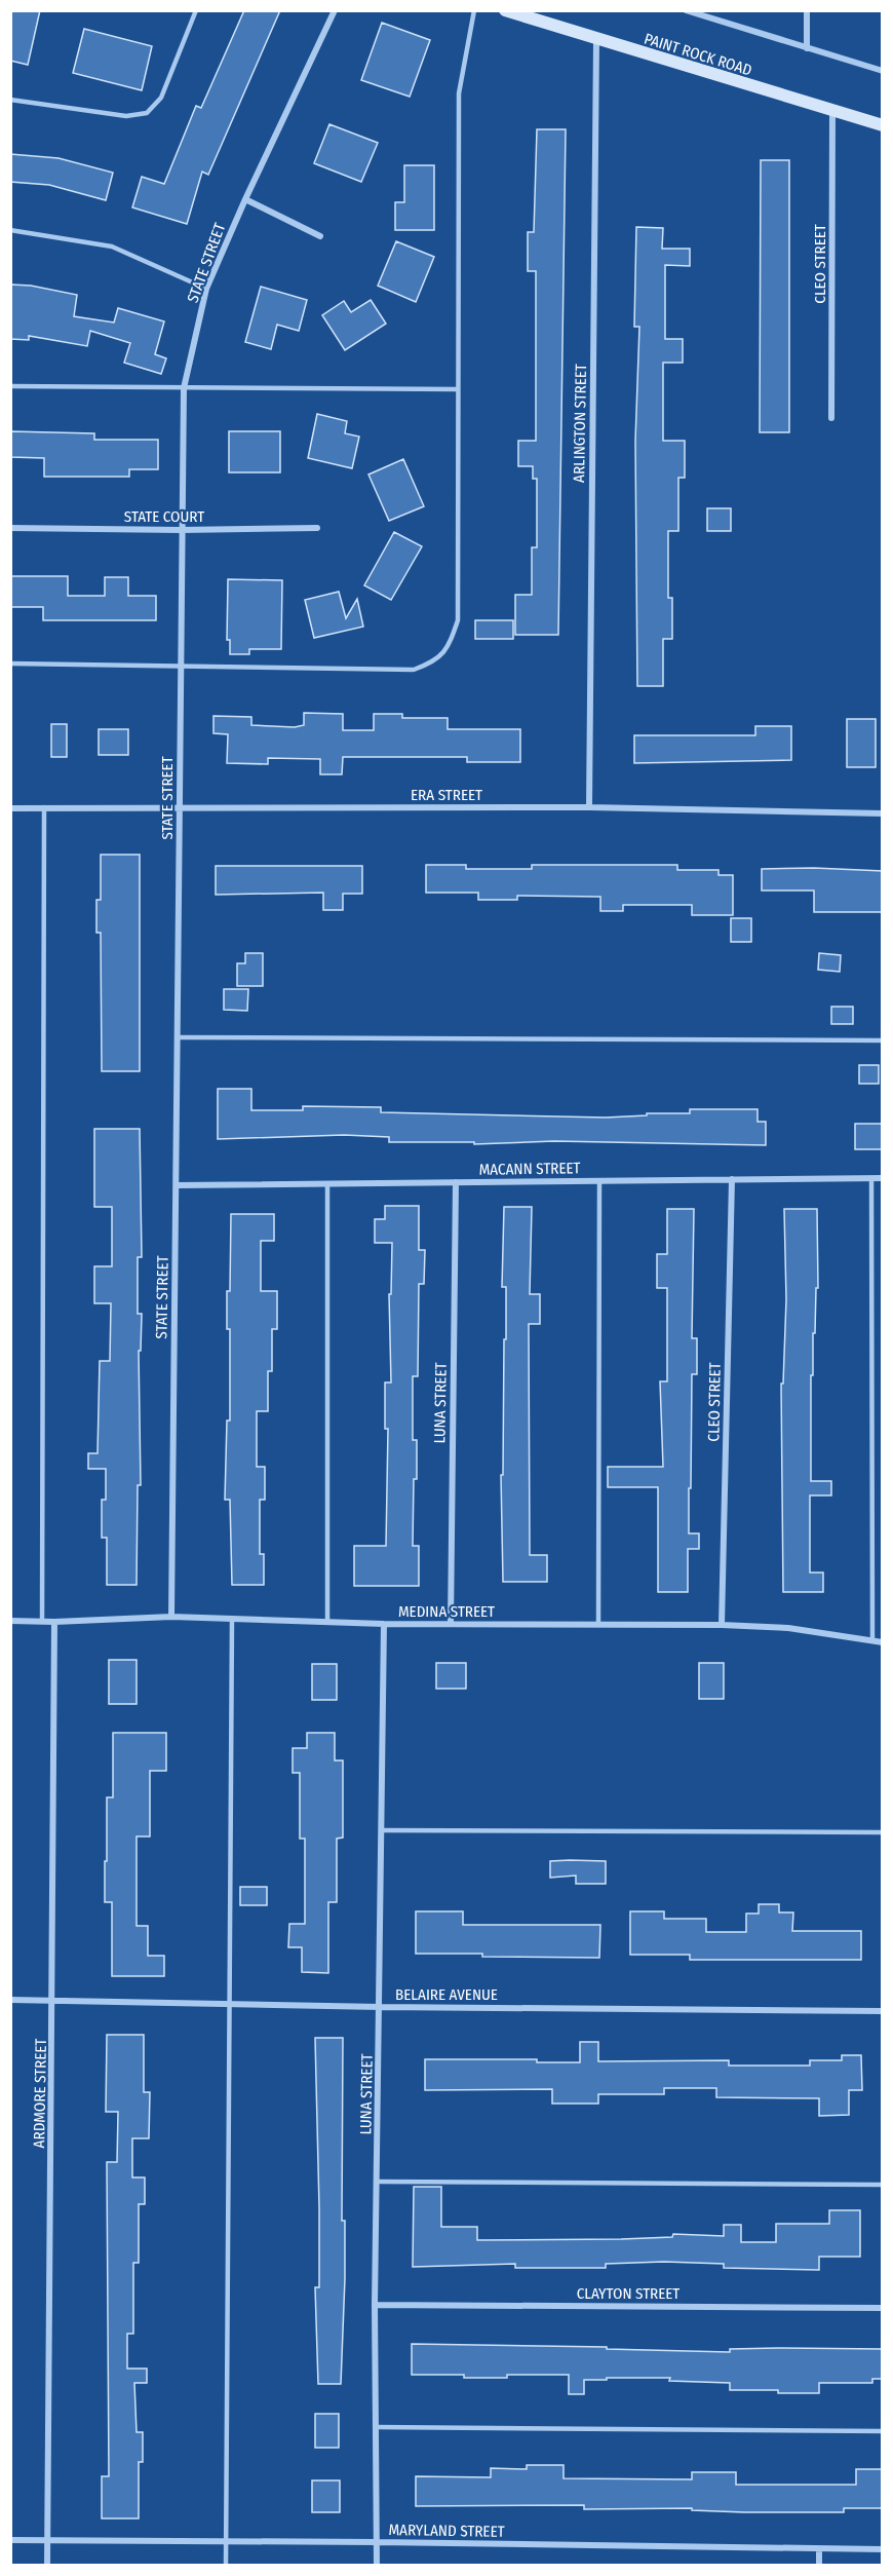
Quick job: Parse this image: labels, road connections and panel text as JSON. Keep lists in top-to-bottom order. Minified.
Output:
{"streets":{"main road":["PAINT ROCK ROAD"],"street":["STATE STREET","CLEO STREET","ARLINGTON STREET","STATE COURT","ERA STREET","MACANN STREET","LUNA STREET","MEDINA STREET","BELAIRE AVENUE","ARDMORE STREET","CLAYTON STREET","MARYLAND STREET"]},"crossings":[["PAINT ROCK ROAD","CLEO STREET"],["PAINT ROCK ROAD","ARLINGTON STREET"],["STATE STREET","STATE COURT"],["STATE STREET","ERA STREET"],["STATE STREET","MACANN STREET"],["STATE STREET","MEDINA STREET"],["CLEO STREET","MACANN STREET"],["CLEO STREET","MEDINA STREET"],["ARLINGTON STREET","ERA STREET"],["MACANN STREET","LUNA STREET"],["LUNA STREET","MEDINA STREET"],["LUNA STREET","BELAIRE AVENUE"],["LUNA STREET","CLAYTON STREET"],["LUNA STREET","MARYLAND STREET"],["MEDINA STREET","ARDMORE STREET"],["BELAIRE AVENUE","ARDMORE STREET"],["ARDMORE STREET","MARYLAND STREET"]]}
